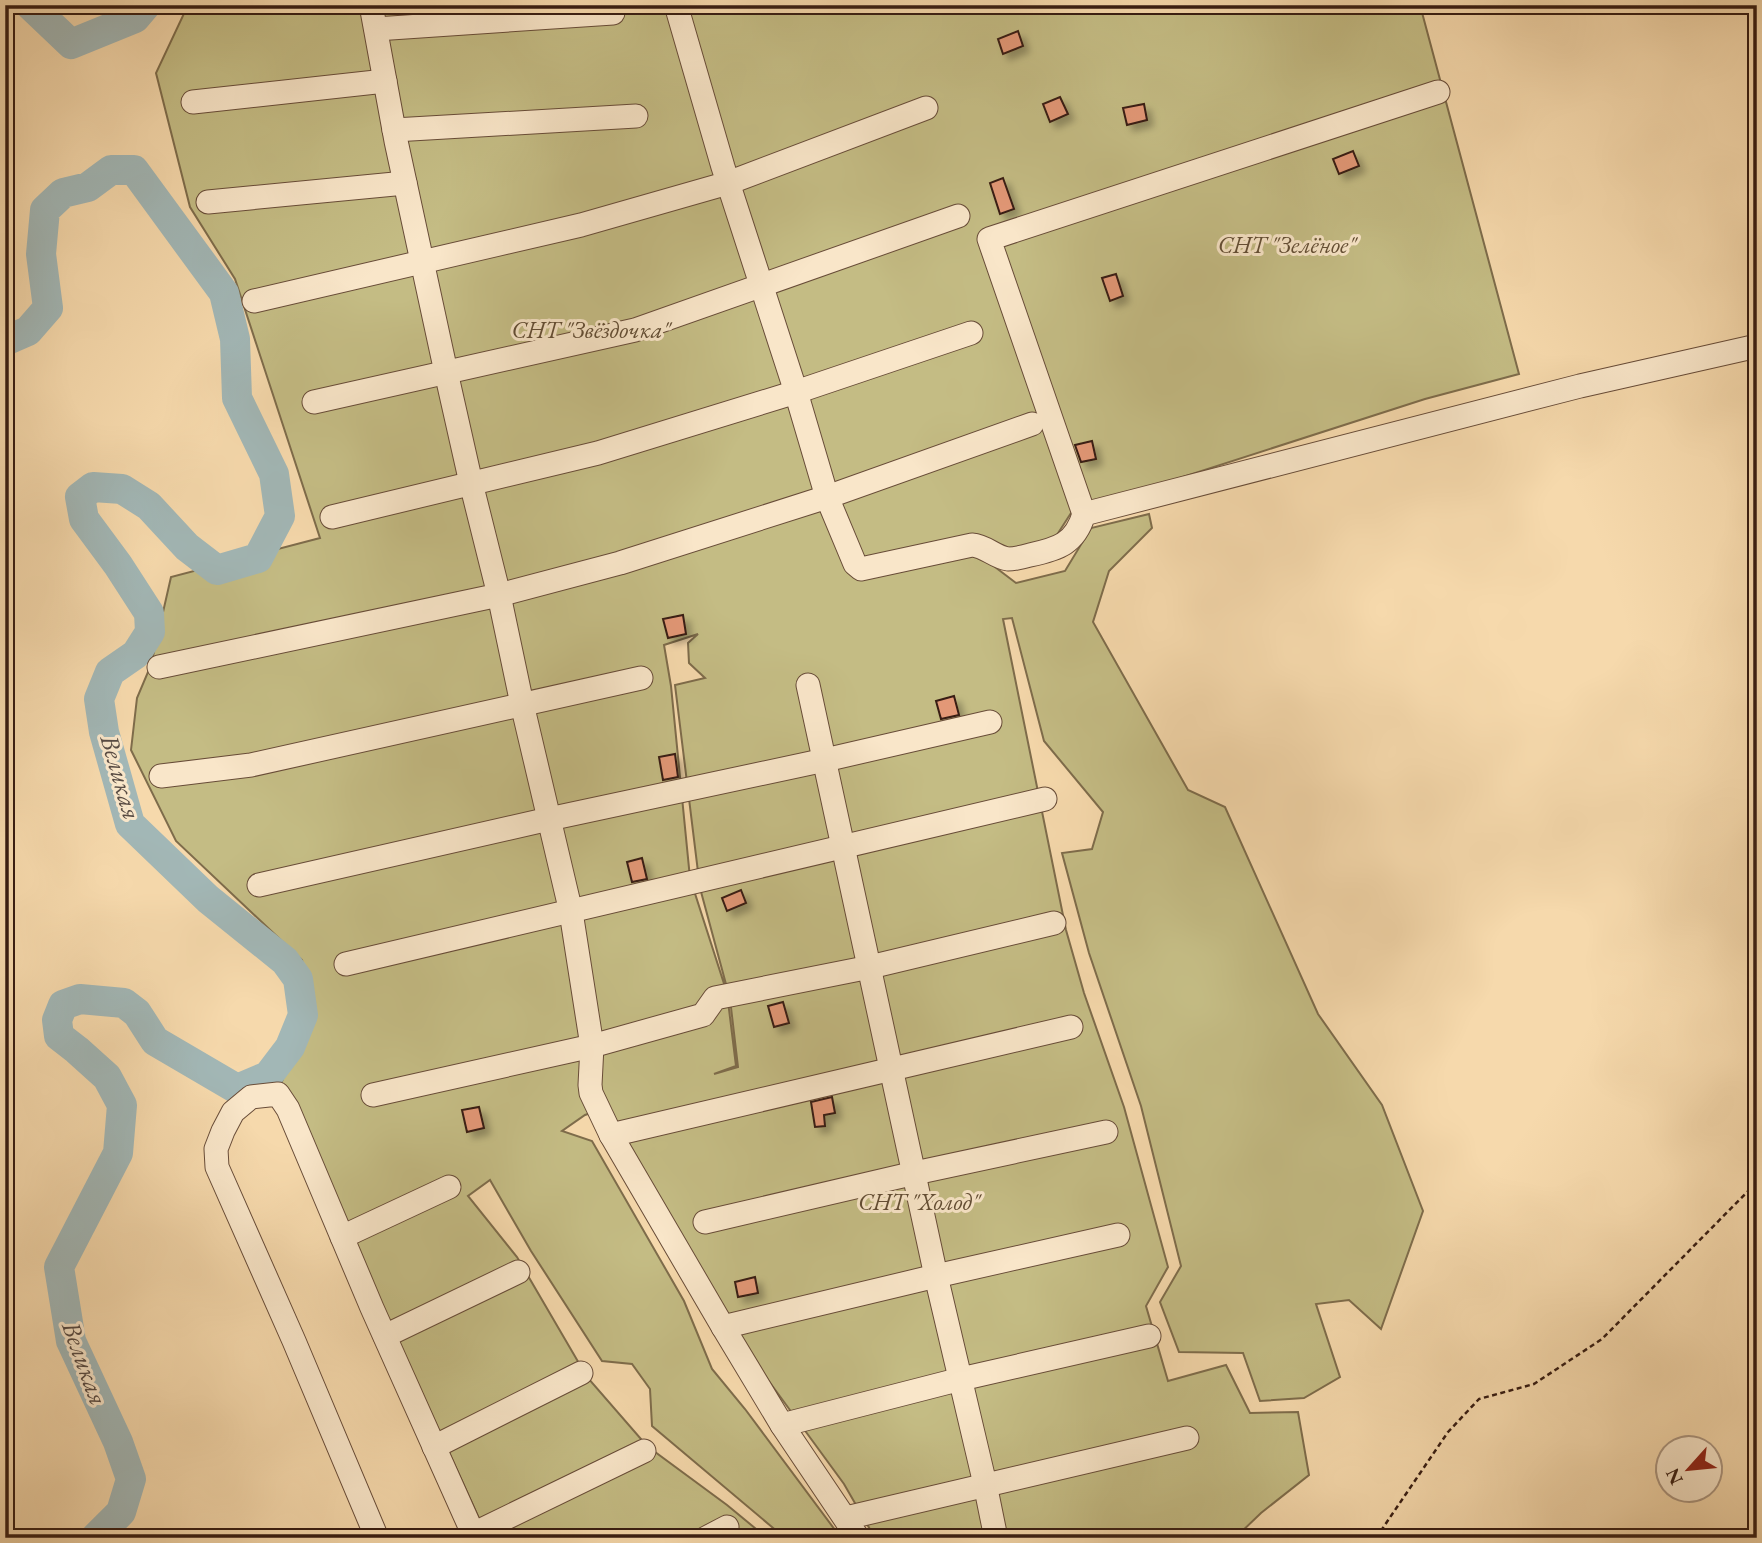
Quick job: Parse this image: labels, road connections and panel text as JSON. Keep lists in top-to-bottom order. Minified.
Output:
{"water":["Великая"],"parks":["СНТ \"Зелёное\"","СНТ \"Звёздочка\"","СНТ \"Холод\""],"north":"bottom left"}
